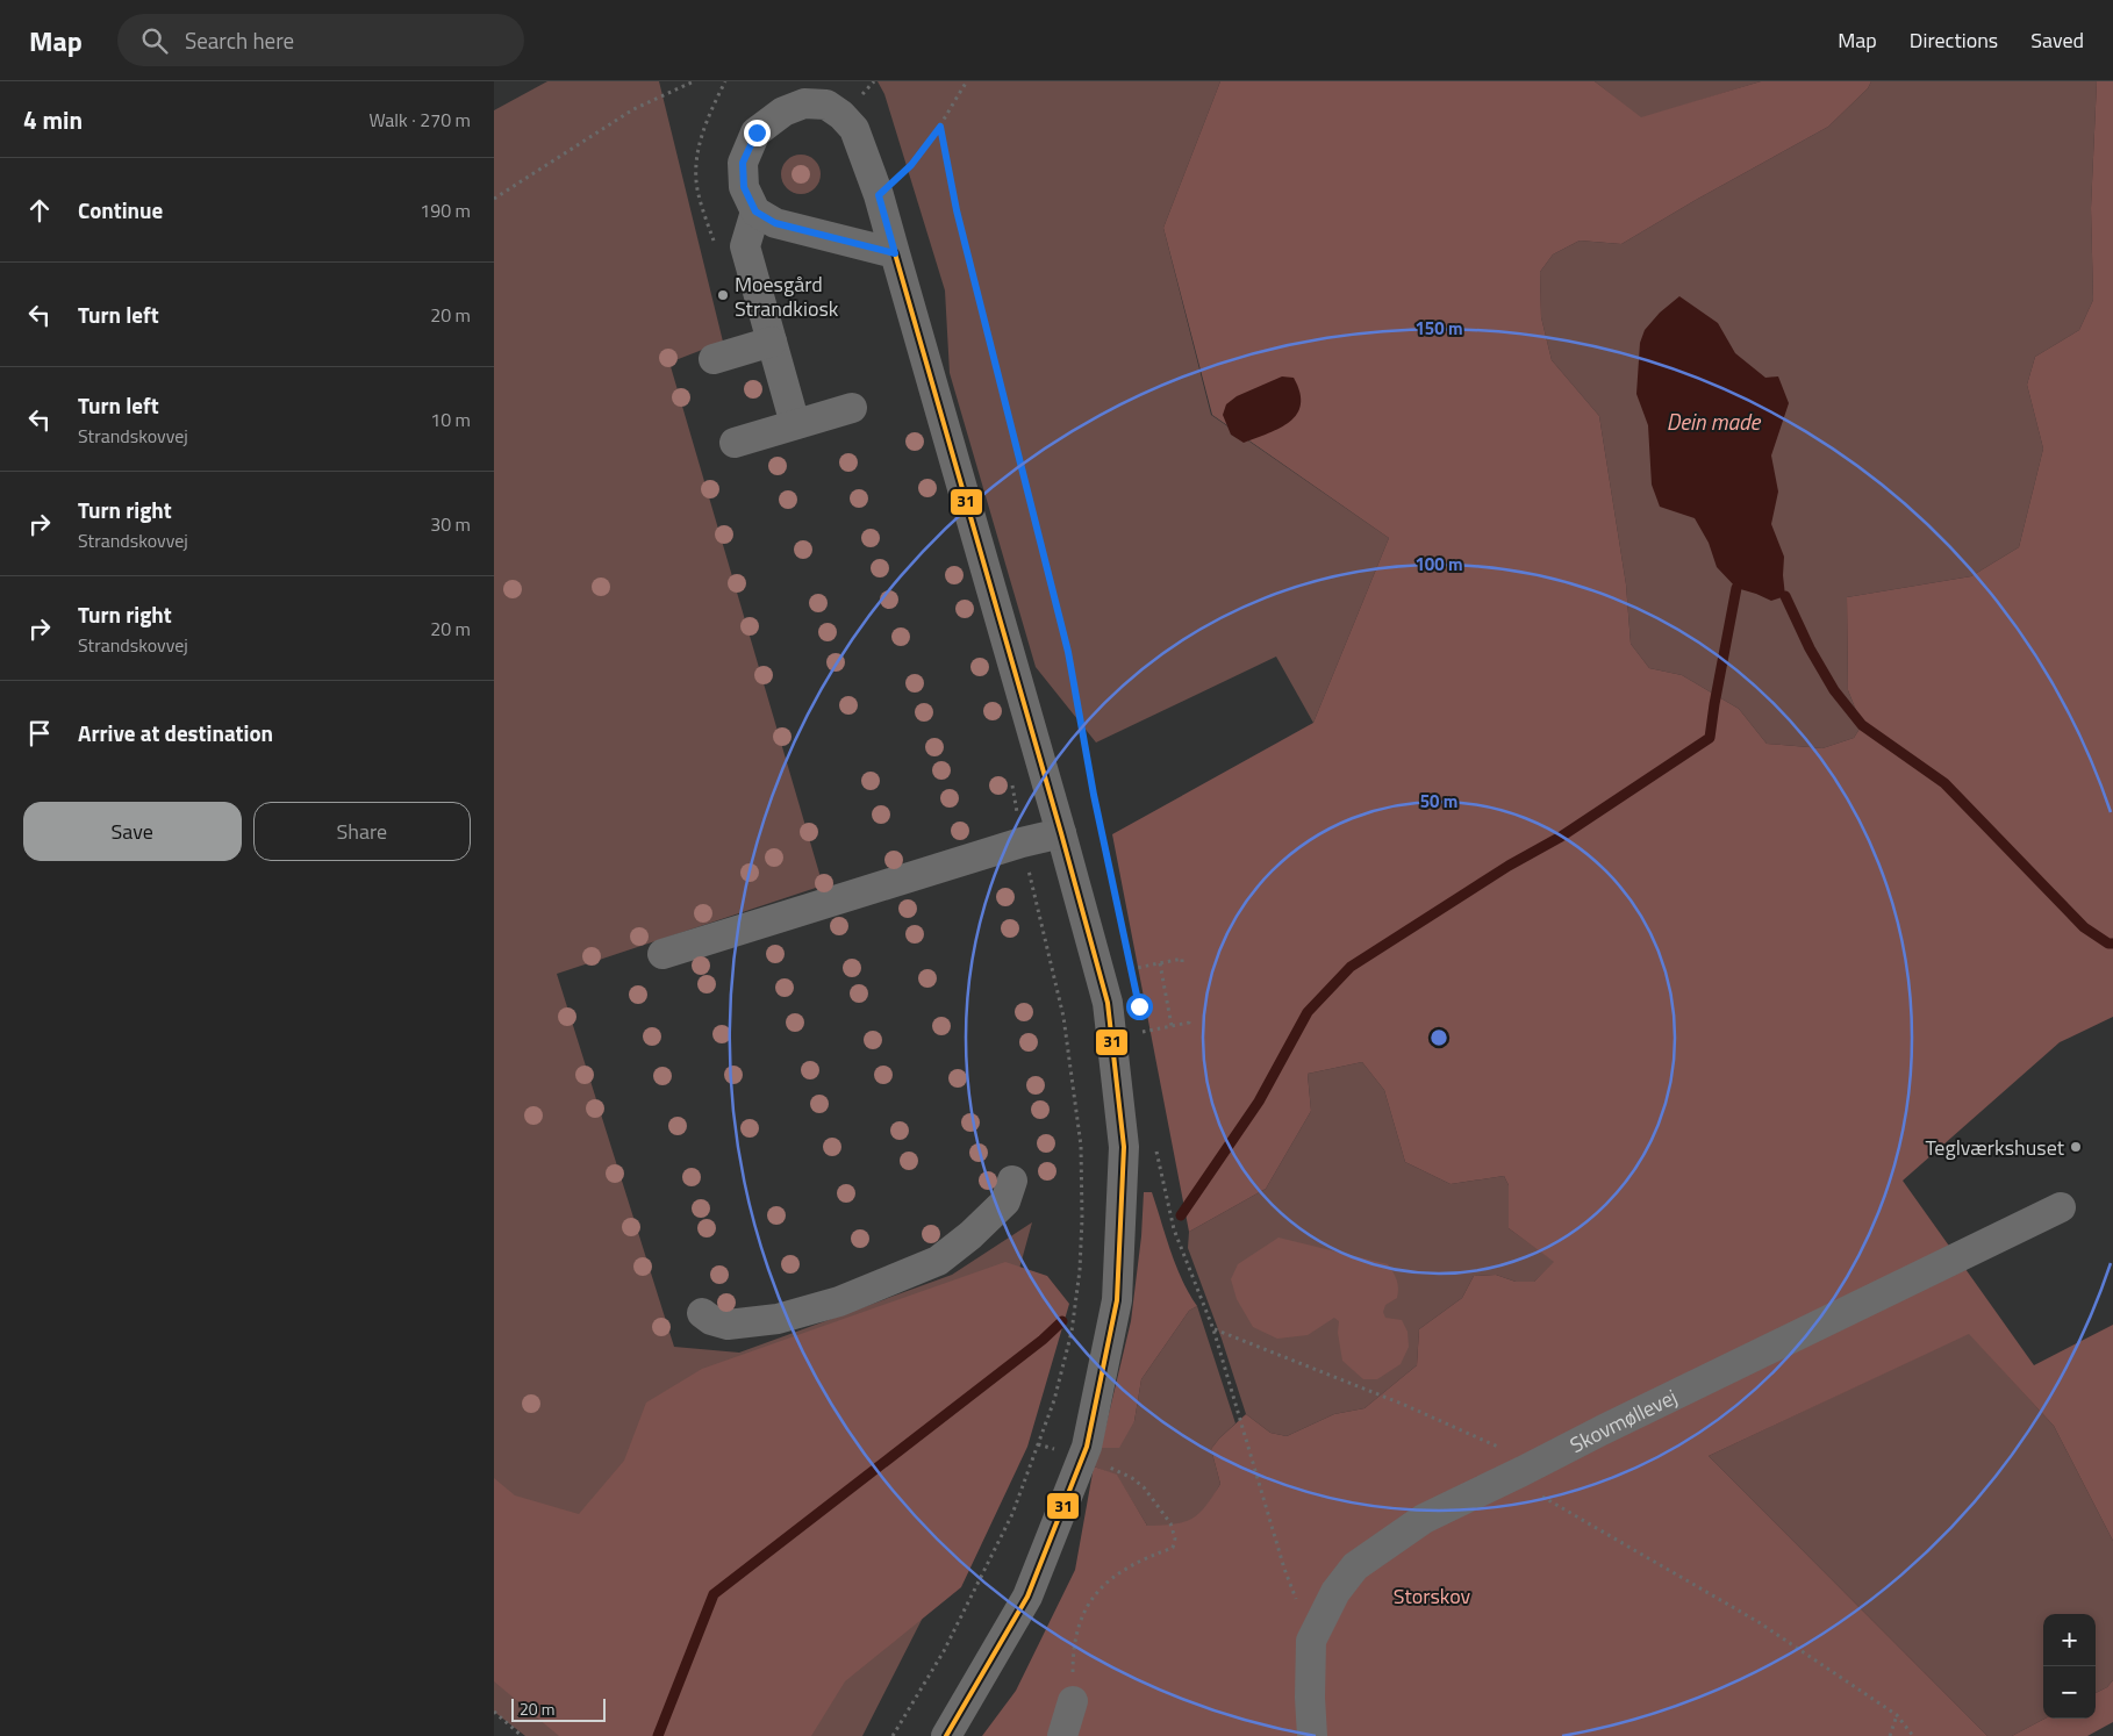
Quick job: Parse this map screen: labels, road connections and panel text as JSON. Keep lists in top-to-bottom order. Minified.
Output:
{"streets":{"street":["Skovmøllevej"]},"water":["Dein made"],"parks":["Storskov"],"places":["Moesgård Strandkiosk","Teglværkshuset"],"lines":["transit line 31"],"scale_bar":"20 m","page":{"header":"Map","search":"Search here","nav":["Map","Directions","Saved"],"heading":["4 min","Walk · 270 m"],"list":[["Continue","190 m"],["Turn left","20 m"],["Turn left","Strandskovvej","10 m"],["Turn right","Strandskovvej","30 m"],["Turn right","Strandskovvej","20 m"],"Arrive at destination"],"buttons":["Save","Share"],"map_buttons":["+","−"],"scale":"20 m"},"rings":["150 m","100 m","50 m"]}
